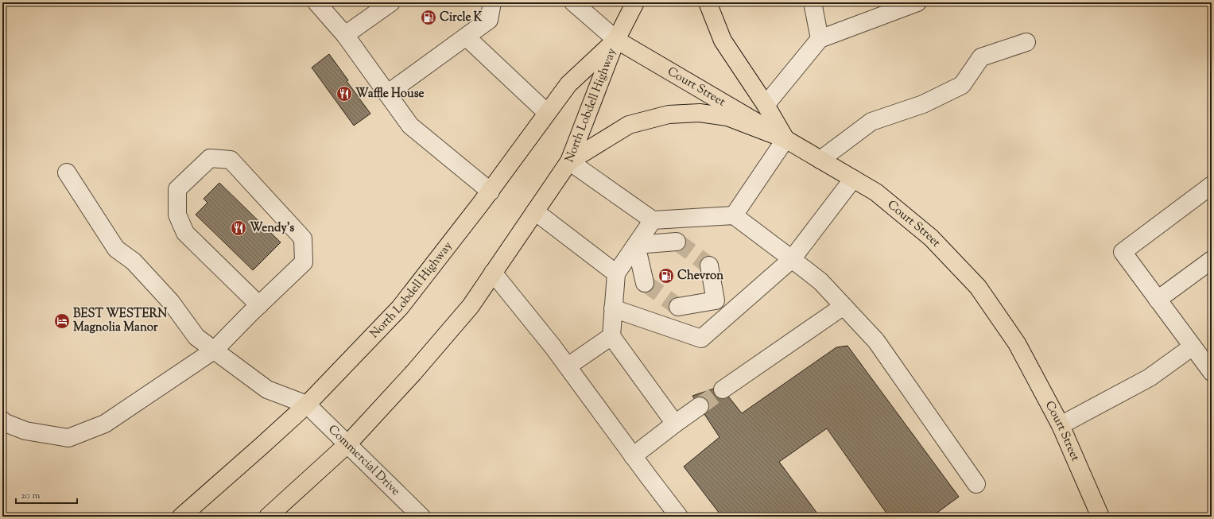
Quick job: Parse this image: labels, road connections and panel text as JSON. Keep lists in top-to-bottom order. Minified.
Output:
{"streets":{"main road":["Court Street","North Lobdell Highway"],"street":["Commercial Drive"]},"crossings":[["Court Street","North Lobdell Highway"],["North Lobdell Highway","Commercial Drive"]],"places":{"fuel station":["Circle K","Chevron"],"restaurant":["Waffle House","Wendy's"],"hotel":["BEST WESTERN Magnolia Manor"]},"scale_bar":"20 m"}
